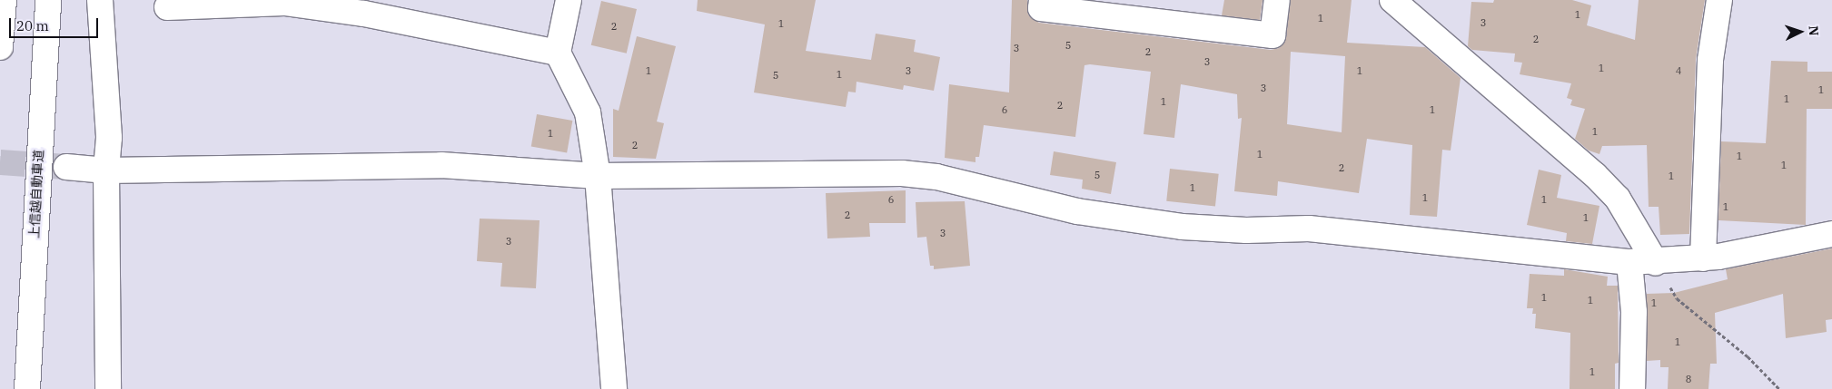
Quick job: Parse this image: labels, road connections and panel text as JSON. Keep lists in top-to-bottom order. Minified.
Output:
{"streets":{"main road":["上信越自動車道"]},"house_numbers":["1","1","3","1","2","2","5","3","2","3","1","1","3","1","4","1","5","3","1","1","1","2","6","1","1","1","2","1","1","1","2","5","1","1","1","6","1","1","2","1","3","3","1","1","1","1","1","8"],"scale_bar":"20 m","north":"right"}
